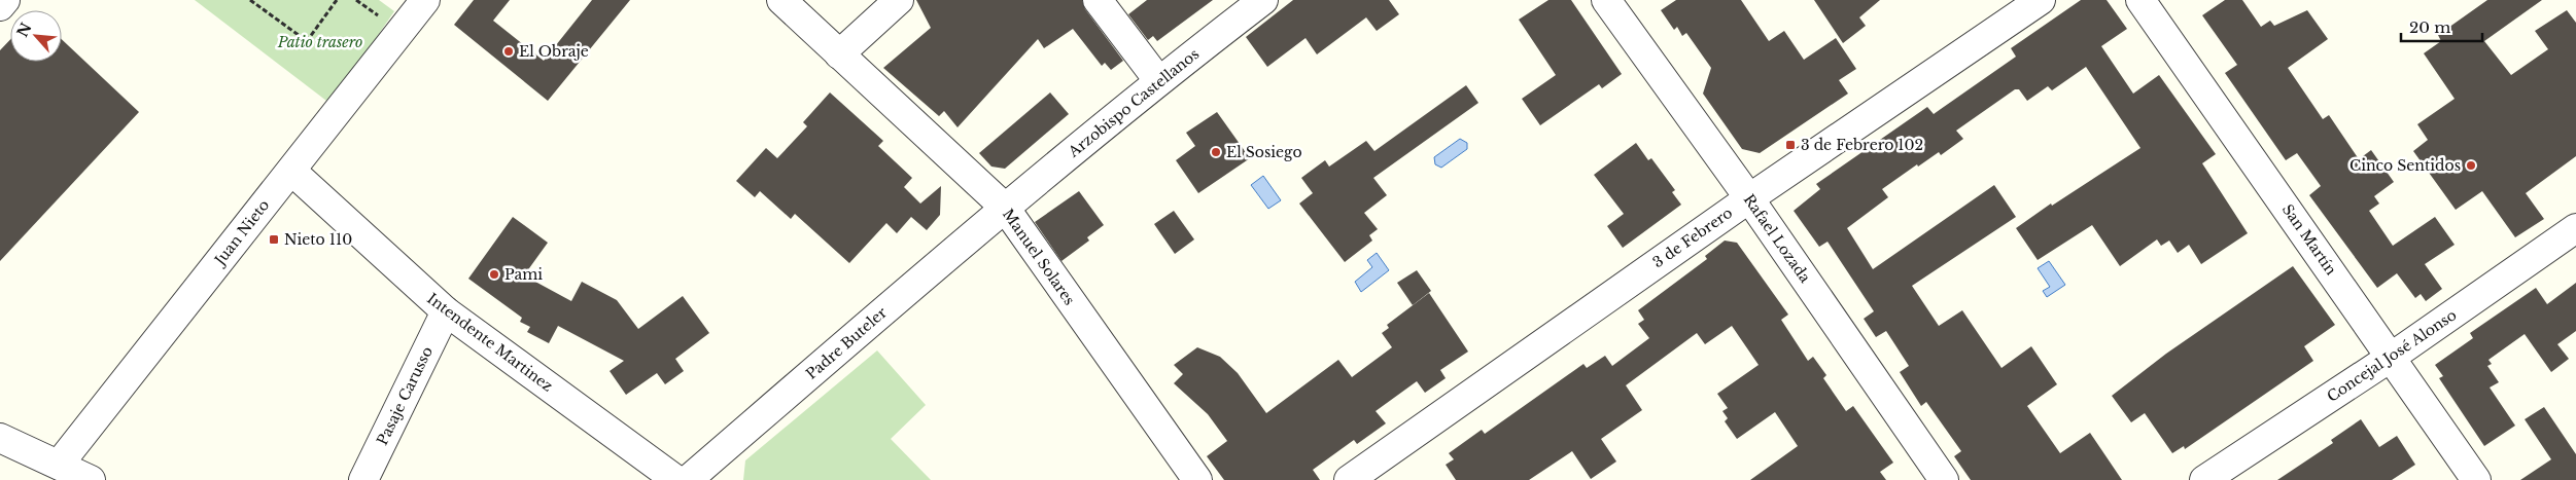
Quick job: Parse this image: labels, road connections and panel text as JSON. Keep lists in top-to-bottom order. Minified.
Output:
{"streets":{"street":["Arzobispo Castellanos","Juan Nieto","3 de Febrero","Rafael Lozada","San Martín","Manuel Solares","Intendente Martinez","Padre Buteler","Concejal José Alonso","Pasaje Carusso"]},"crossings":[["Arzobispo Castellanos","Manuel Solares"],["Arzobispo Castellanos","Padre Buteler"],["Juan Nieto","Intendente Martinez"],["3 de Febrero","Rafael Lozada"],["San Martín","Concejal José Alonso"],["Manuel Solares","Padre Buteler"],["Intendente Martinez","Pasaje Carusso"]],"parks":["Patio trasero"],"places":{"other":["El Obraje","El Sosiego","Cinco Sentidos","Pami"],"transit":["3 de Febrero 102","Nieto 110"]},"scale_bar":"20 m","north":"top left"}
